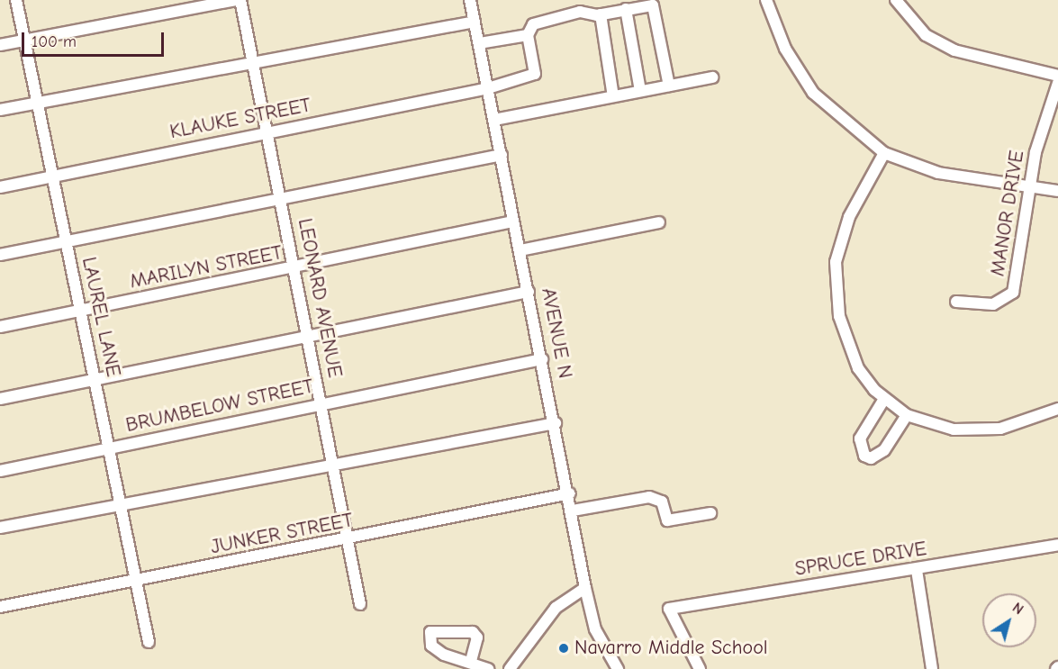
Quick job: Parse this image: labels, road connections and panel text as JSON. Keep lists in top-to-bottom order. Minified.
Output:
{"streets":{"street":["KLAUKE STREET","MANOR DRIVE","MARILYN STREET","LEONARD AVENUE","LAUREL LANE","AVENUE N","BRUMBELOW STREET","JUNKER STREET","SPRUCE DRIVE"]},"crossings":[["KLAUKE STREET","LEONARD AVENUE"],["KLAUKE STREET","LAUREL LANE"],["KLAUKE STREET","AVENUE N"],["MARILYN STREET","LEONARD AVENUE"],["MARILYN STREET","LAUREL LANE"],["MARILYN STREET","AVENUE N"],["LEONARD AVENUE","BRUMBELOW STREET"],["LEONARD AVENUE","JUNKER STREET"],["LAUREL LANE","BRUMBELOW STREET"],["LAUREL LANE","JUNKER STREET"],["AVENUE N","BRUMBELOW STREET"],["AVENUE N","JUNKER STREET"]],"places":["Navarro Middle School"],"scale_bar":"100 m","north":"top right"}
